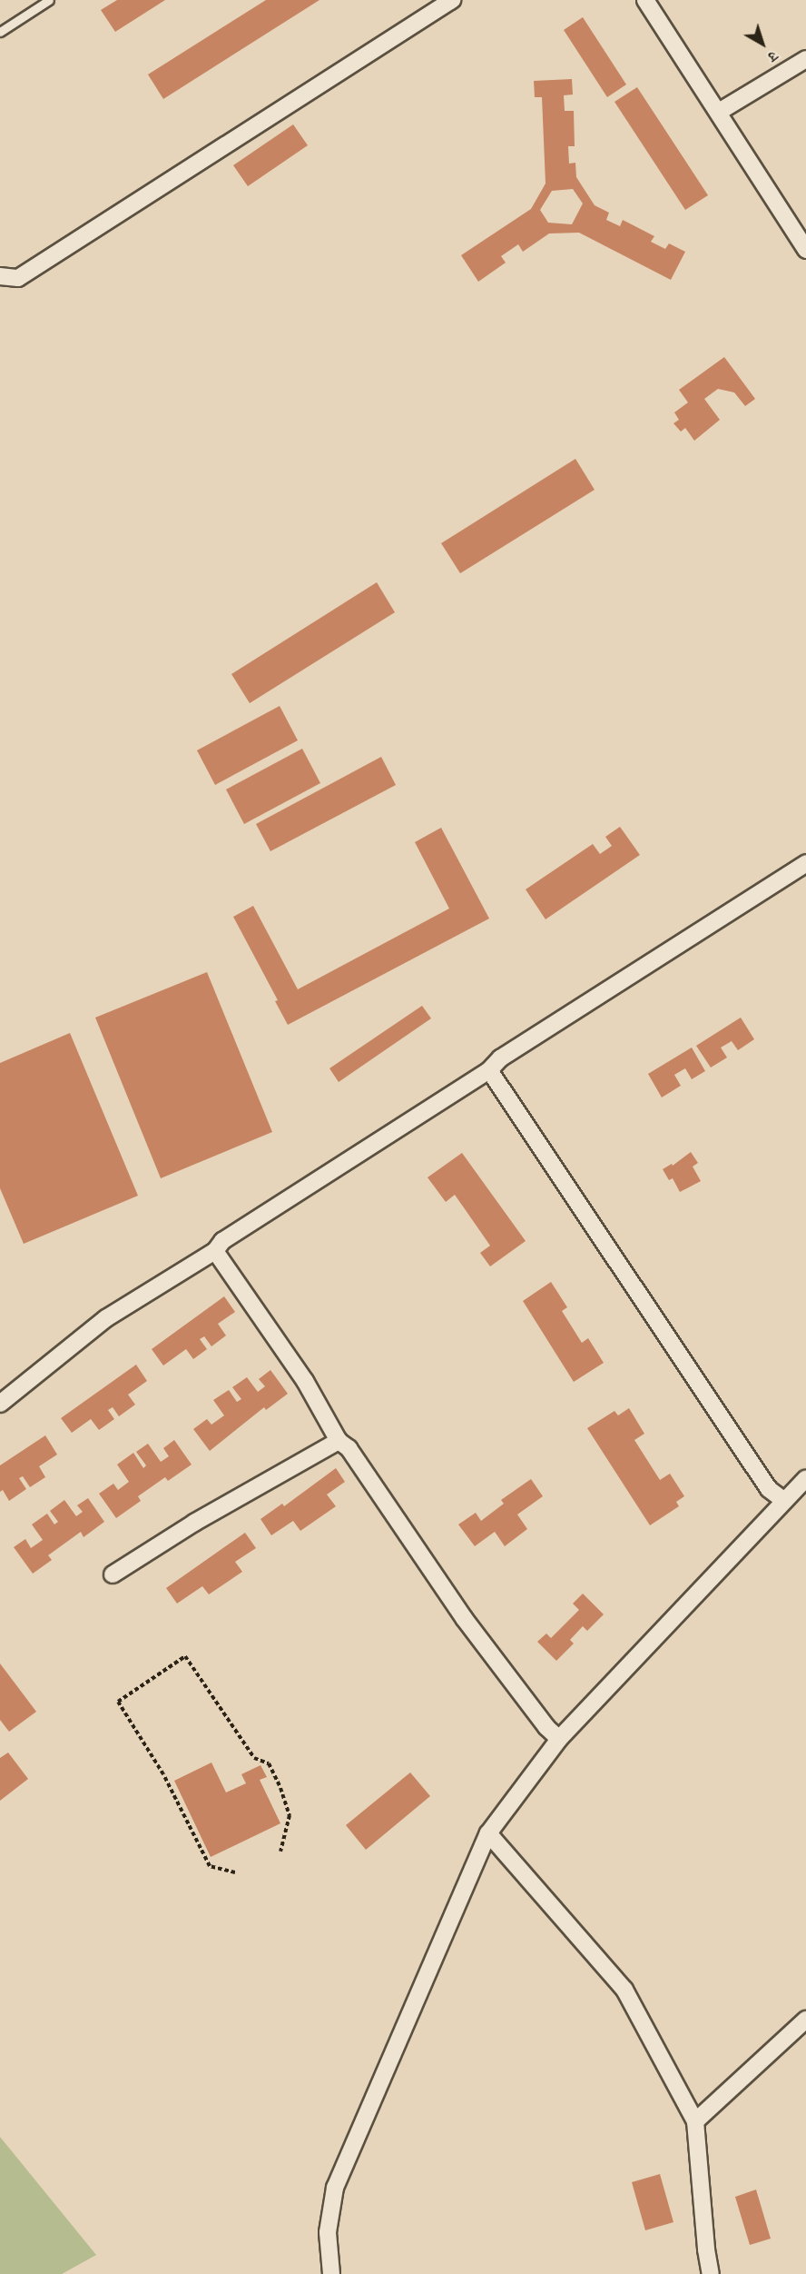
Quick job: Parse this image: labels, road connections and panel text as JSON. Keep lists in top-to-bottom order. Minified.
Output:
{"north":"bottom right"}
